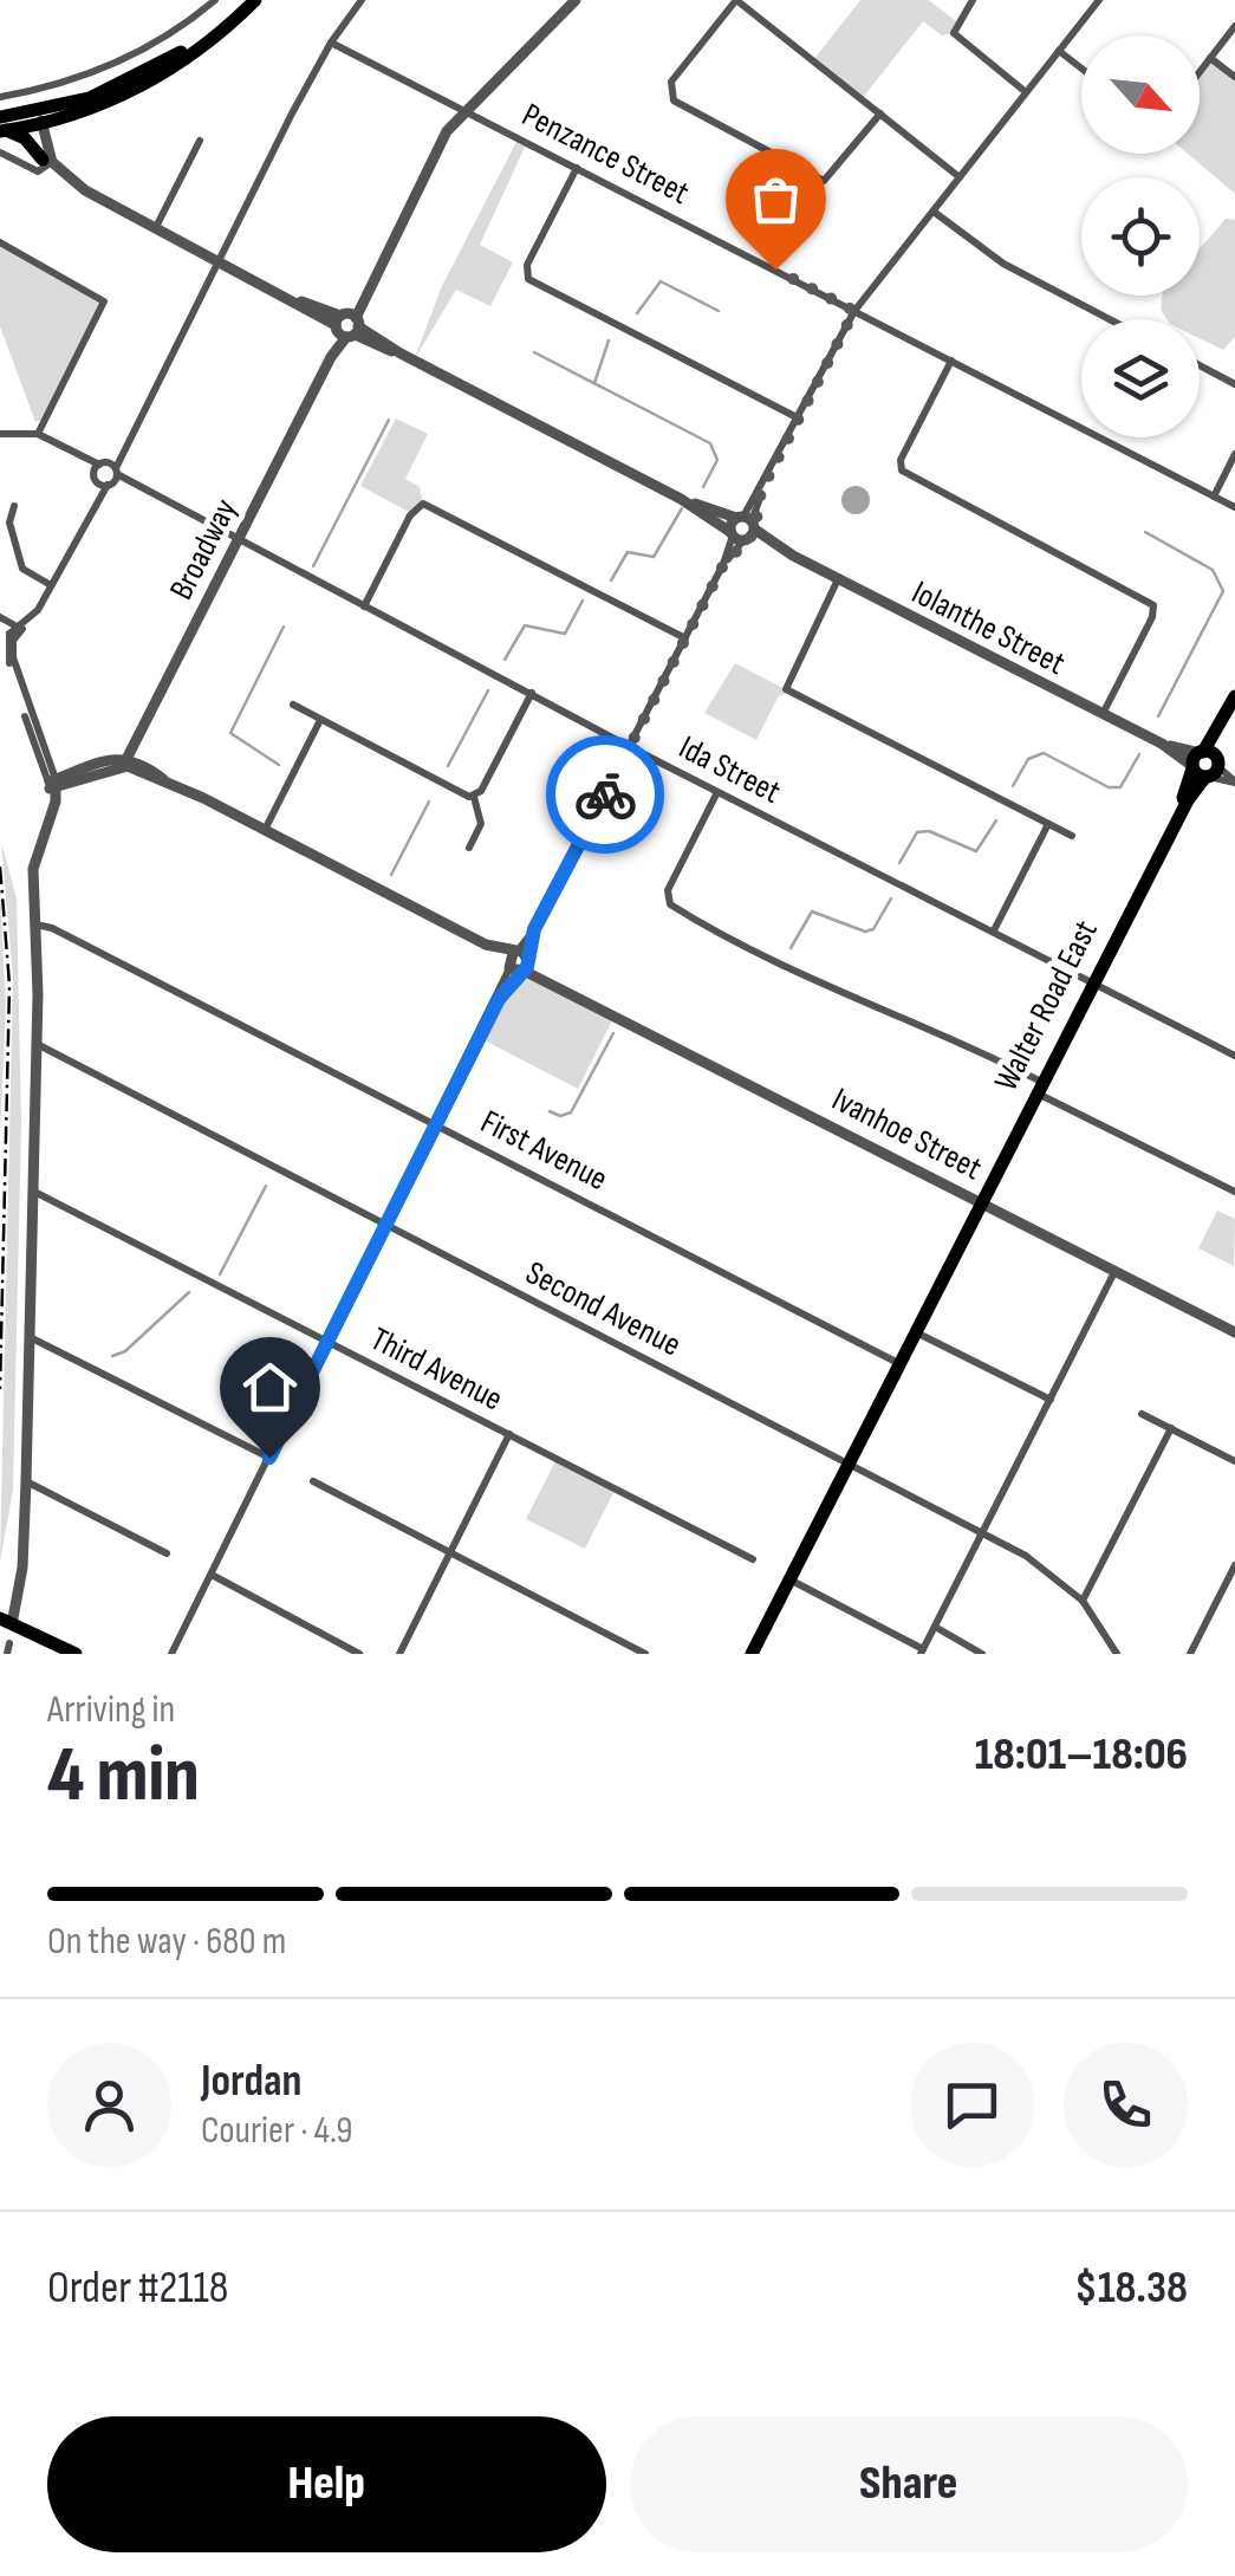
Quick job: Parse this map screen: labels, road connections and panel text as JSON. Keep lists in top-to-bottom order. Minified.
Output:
{"streets":{"main road":["Walter Road East"],"street":["Penzance Street","Broadway","Iolanthe Street","Ida Street","Ivanhoe Street","First Avenue","Second Avenue","Third Avenue"]},"crossings":[["Penzance Street","Broadway"],["Broadway","Iolanthe Street"],["Broadway","Ida Street"],["Broadway","Ivanhoe Street"],["Iolanthe Street","Walter Road East"],["Ida Street","Walter Road East"],["Walter Road East","Ivanhoe Street"],["Walter Road East","First Avenue"],["Walter Road East","Second Avenue"]],"north":"bottom right","page":{"heading":["4 min","Arriving in","18:01–18:06"],"panel":["Jordan","Courier · 4.9","Order #2118","$18.38"],"bar":"On the way · 680 m","buttons":["Help","Share"]}}
